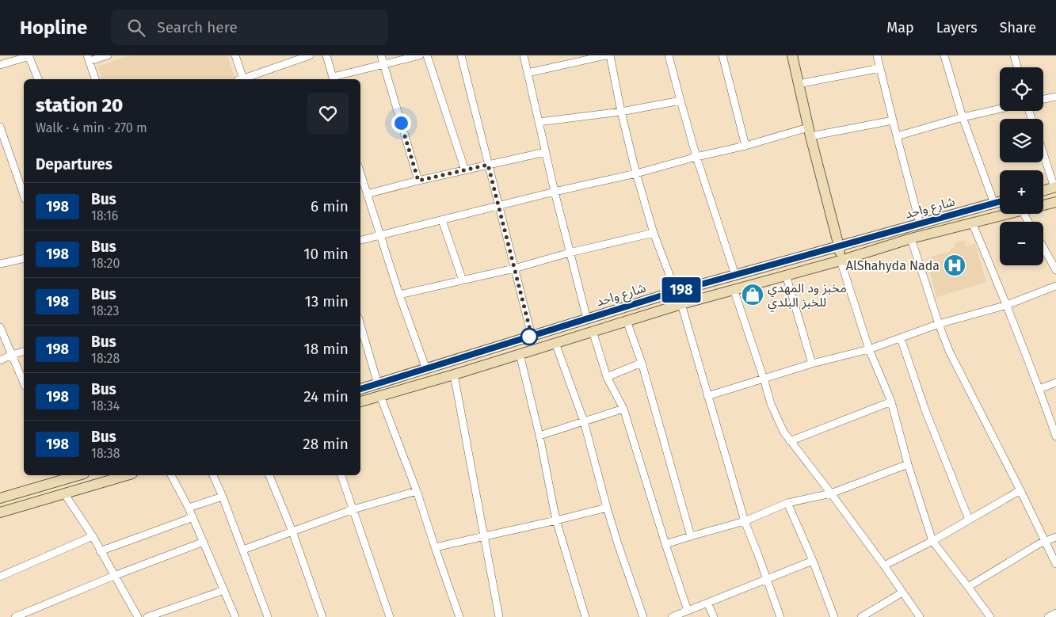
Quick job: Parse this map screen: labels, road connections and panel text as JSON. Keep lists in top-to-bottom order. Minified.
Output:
{"streets":{"street":["شارع واحد"]},"places":{"hospital":["AlShahyda Nada"],"shop":["مخبز ود المهدي للخبز البلدي"]},"lines":["bus line 198"],"page":{"header":"Hopline","search":"Search here","nav":["Map","Layers","Share"],"on_map":"198","map_buttons":["+","−"],"heading":[["station 20","Walk · 4 min · 270 m"],"Departures"],"list":[{"mark":"198","name":"Bus","note":"18:16","value":"6 min"},{"mark":"198","name":"Bus","note":"18:20","value":"10 min"},{"mark":"198","name":"Bus","note":"18:23","value":"13 min"},{"mark":"198","name":"Bus","note":"18:28","value":"18 min"},{"mark":"198","name":"Bus","note":"18:34","value":"24 min"},{"mark":"198","name":"Bus","note":"18:38","value":"28 min"}]}}
